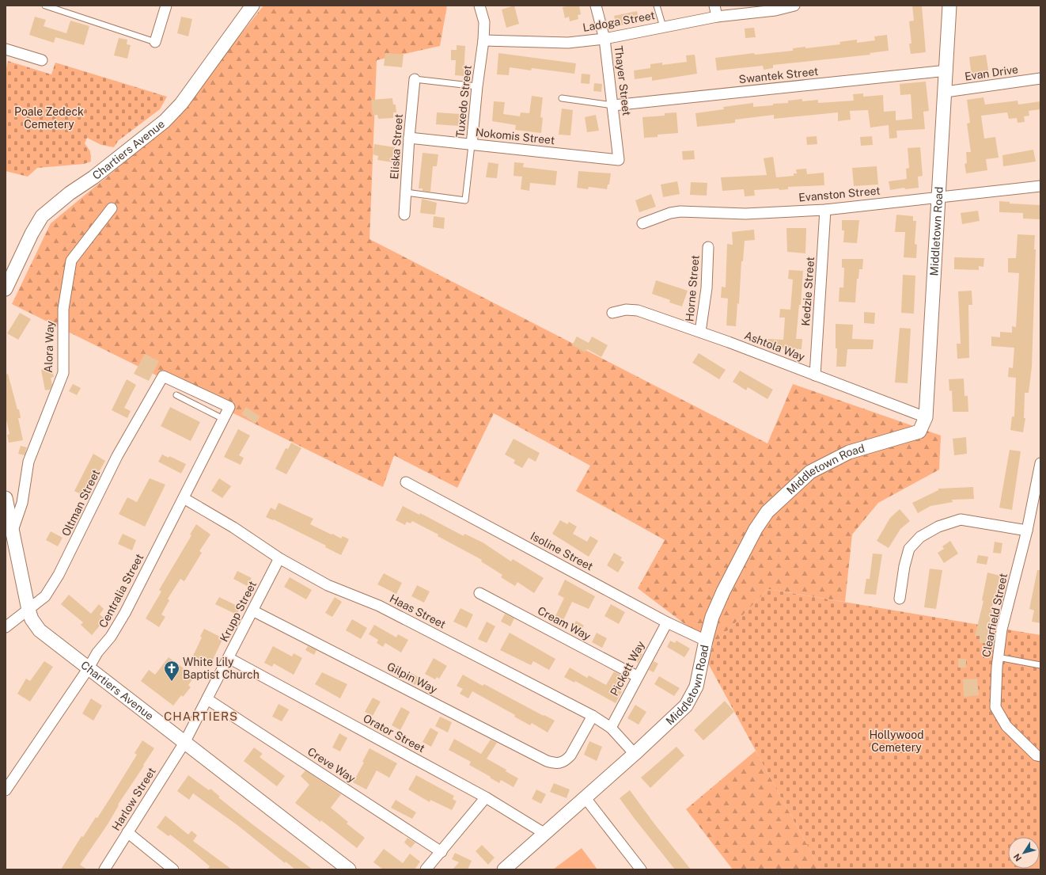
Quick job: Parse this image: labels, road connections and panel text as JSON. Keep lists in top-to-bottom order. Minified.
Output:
{"streets":{"street":["Ladoga Street","Evan Drive","Swantek Street","Thayer Street","Tuxedo Street","Nokomis Street","Eliska Street","Chartiers Avenue","Evanston Street","Middletown Road","Horne Street","Kedzie Street","Ashtola Way","Alora Way","Oltman Street","Isoline Street","Centralia Street","Krupp Street","Haas Street","Clearfield Street","Cream Way","Pickett Way","Gilpin Way","Orator Street","Creve Way","Harlow Street"]},"crossings":[["Ladoga Street","Thayer Street"],["Ladoga Street","Tuxedo Street"],["Evan Drive","Middletown Road"],["Swantek Street","Thayer Street"],["Swantek Street","Middletown Road"],["Thayer Street","Nokomis Street"],["Tuxedo Street","Nokomis Street"],["Tuxedo Street","Eliska Street"],["Nokomis Street","Eliska Street"],["Chartiers Avenue","Alora Way"],["Chartiers Avenue","Oltman Street"],["Chartiers Avenue","Centralia Street"],["Chartiers Avenue","Krupp Street"],["Chartiers Avenue","Harlow Street"],["Evanston Street","Middletown Road"],["Evanston Street","Kedzie Street"],["Middletown Road","Ashtola Way"],["Middletown Road","Isoline Street"],["Middletown Road","Haas Street"],["Middletown Road","Orator Street"],["Horne Street","Ashtola Way"],["Kedzie Street","Ashtola Way"],["Oltman Street","Centralia Street"],["Isoline Street","Pickett Way"],["Centralia Street","Haas Street"],["Krupp Street","Haas Street"],["Krupp Street","Gilpin Way"],["Krupp Street","Orator Street"],["Krupp Street","Creve Way"],["Krupp Street","Harlow Street"],["Haas Street","Pickett Way"],["Haas Street","Gilpin Way"],["Cream Way","Pickett Way"]],"districts":["CHARTIERS"],"parks":["Poale Zedeck Cemetery","Hollywood Cemetery"],"places":{"church":["White Lily Baptist Church"]},"north":"bottom left"}
